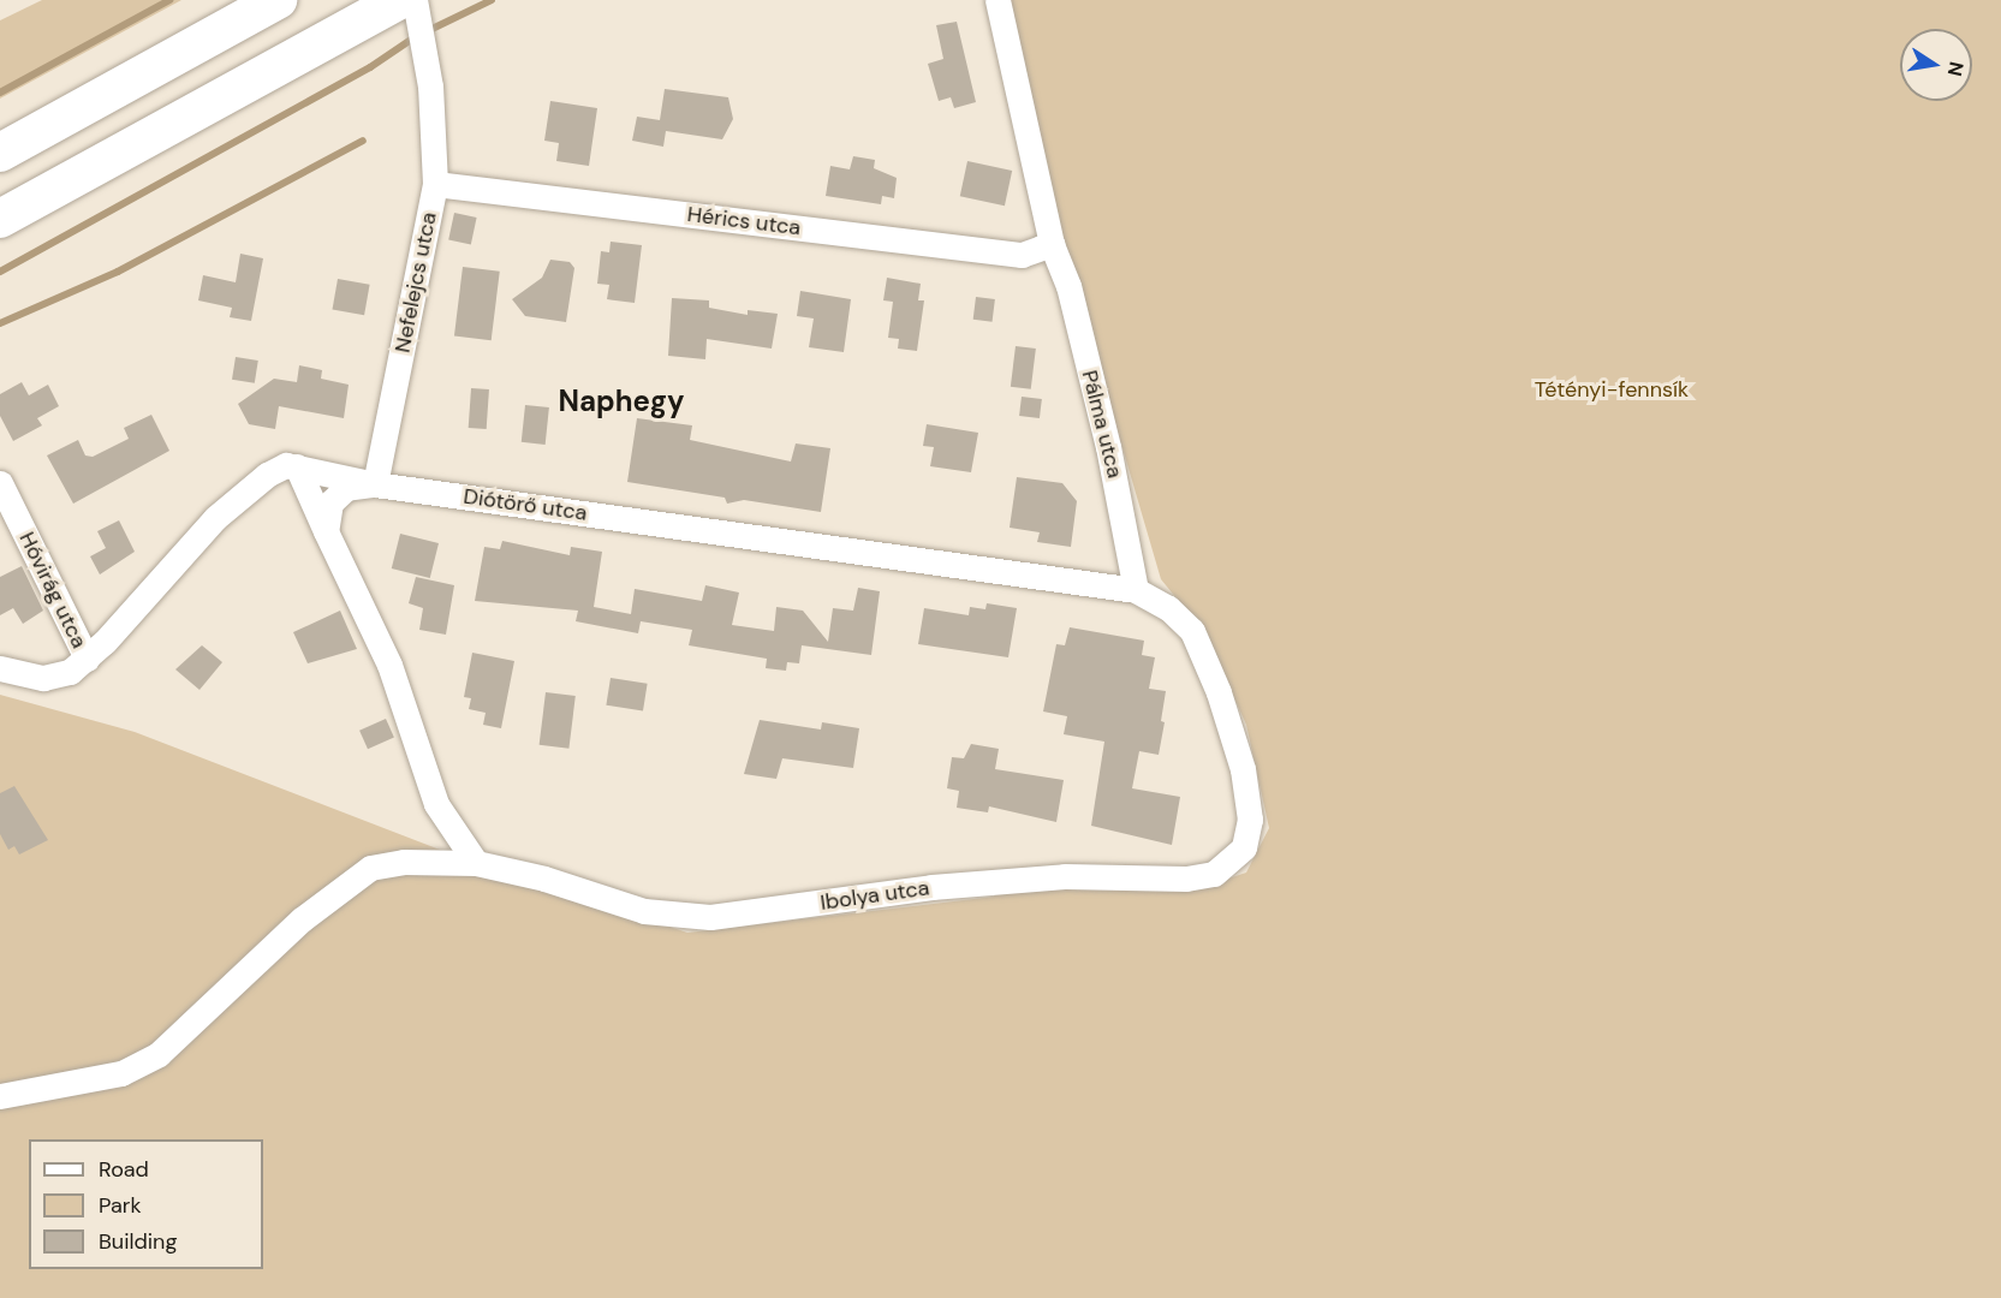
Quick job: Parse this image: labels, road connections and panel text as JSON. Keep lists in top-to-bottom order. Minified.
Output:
{"streets":{"street":["Hérics utca","Nefelejcs utca","Pálma utca","Diótörő utca","Hóvirág utca","Ibolya utca"]},"crossings":[["Hérics utca","Nefelejcs utca"],["Hérics utca","Pálma utca"],["Nefelejcs utca","Diótörő utca"],["Pálma utca","Diótörő utca"],["Pálma utca","Ibolya utca"],["Diótörő utca","Ibolya utca"]],"districts":["Naphegy"],"parks":["Tétényi-fennsík"],"legend":["Road","Park","Building"],"north":"right"}
